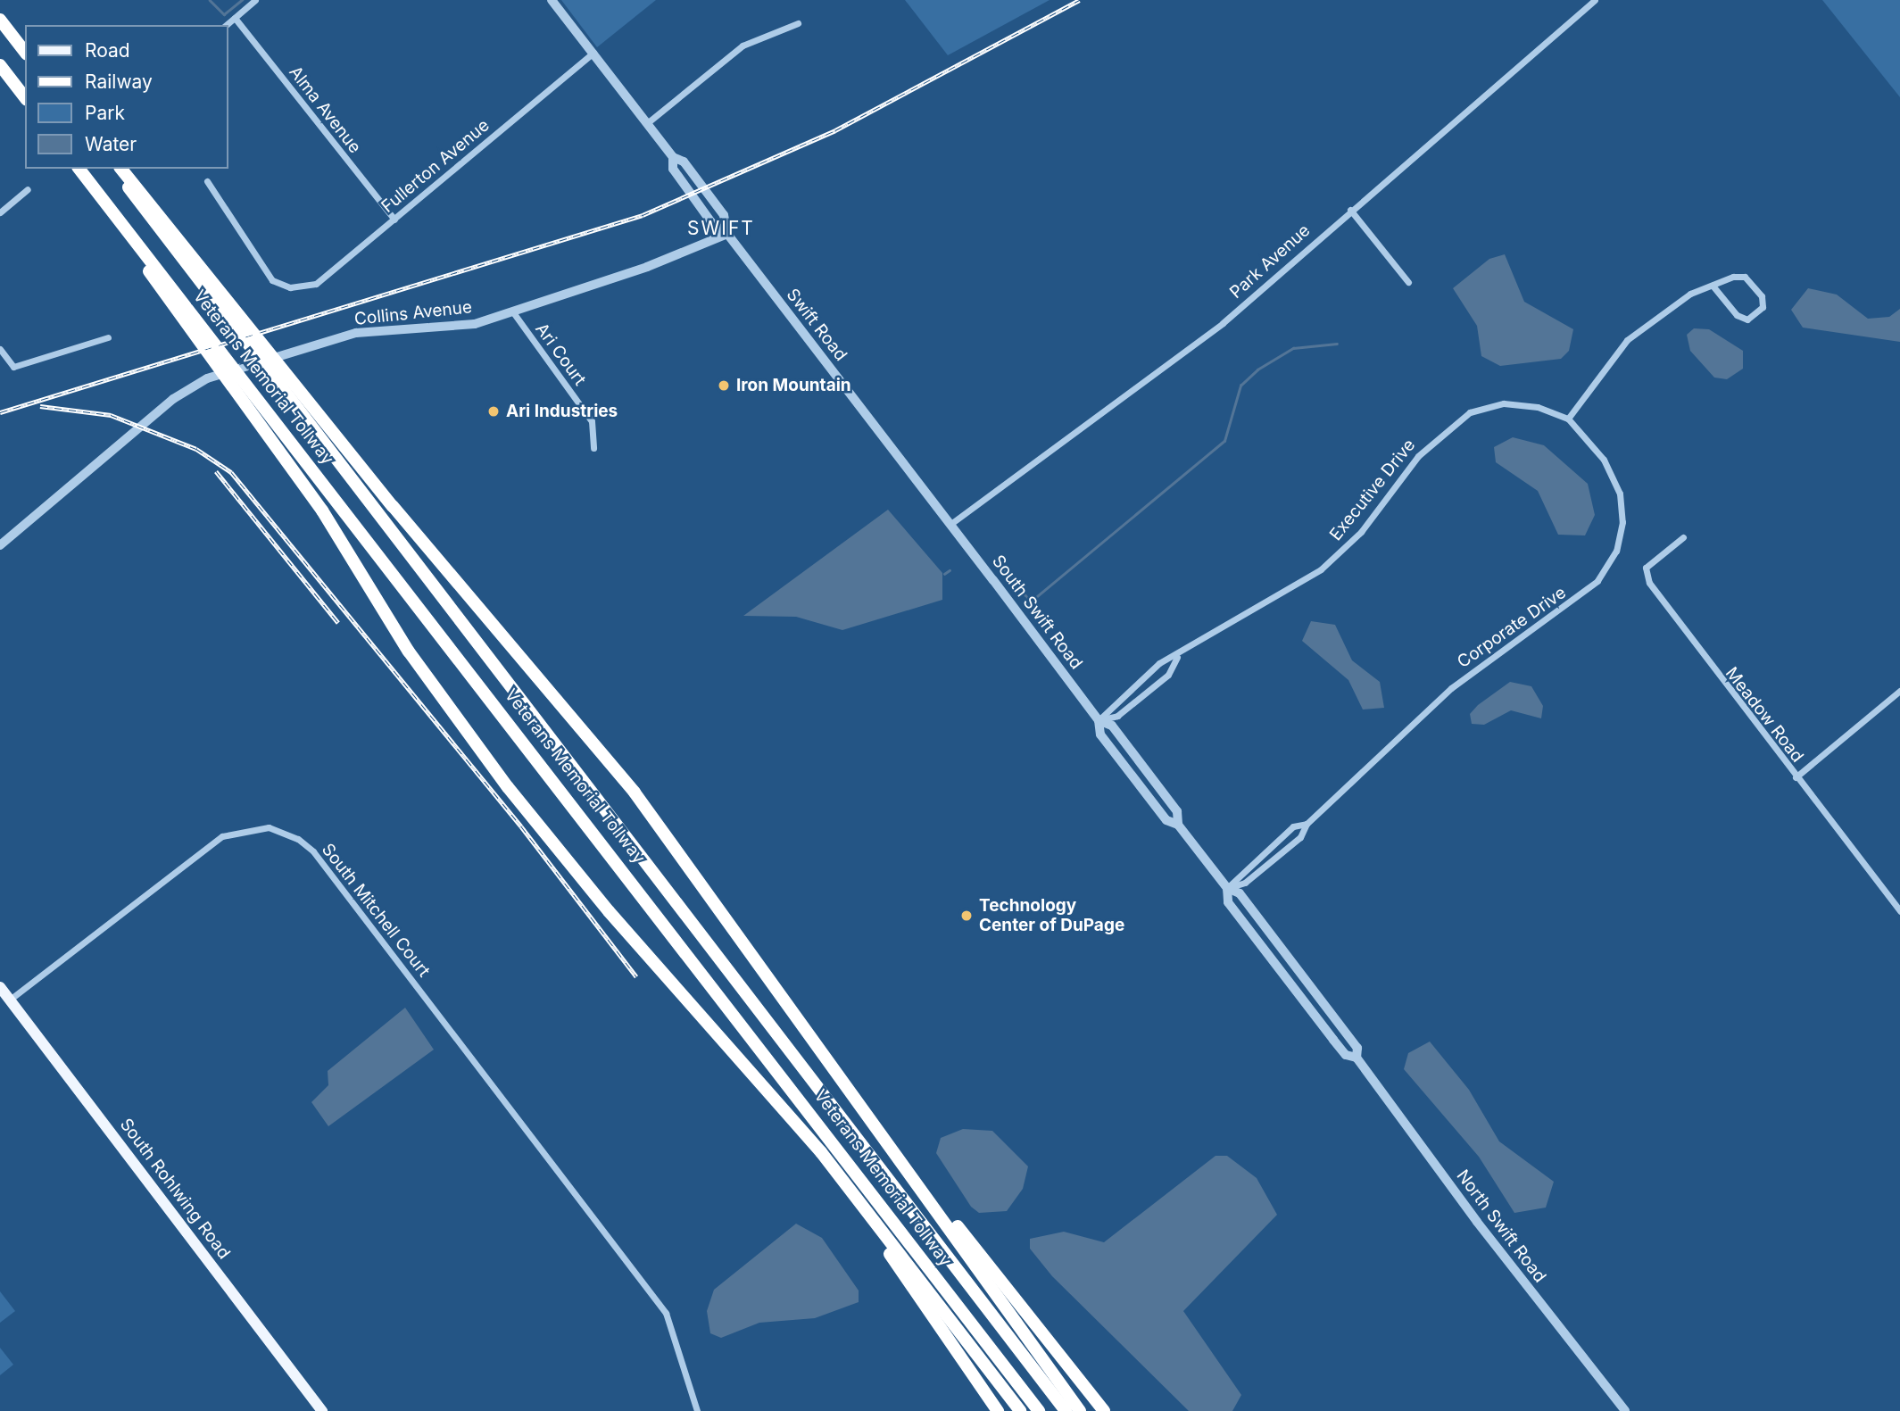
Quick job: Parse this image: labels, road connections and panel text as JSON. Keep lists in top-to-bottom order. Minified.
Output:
{"streets":{"highway":["Veterans Memorial Tollway"],"main road":["South Rohlwing Road"],"street":["Alma Avenue","Fullerton Avenue","Park Avenue","Collins Avenue","Swift Road","Ari Court","Executive Drive","South Swift Road","Corporate Drive","Meadow Road","South Mitchell Court","North Swift Road"]},"crossings":[["Alma Avenue","Fullerton Avenue"],["Fullerton Avenue","Swift Road"],["Park Avenue","Swift Road"],["Park Avenue","South Swift Road"],["Collins Avenue","Swift Road"],["Collins Avenue","Ari Court"],["Swift Road","South Swift Road"],["Executive Drive","South Swift Road"],["Executive Drive","Corporate Drive"],["South Swift Road","Corporate Drive"],["South Swift Road","North Swift Road"],["Corporate Drive","North Swift Road"],["South Mitchell Court","South Rohlwing Road"]],"districts":["SWIFT"],"places":["Iron Mountain","Ari Industries","Technology Center of DuPage"],"legend":["Road","Railway","Park","Water"]}
